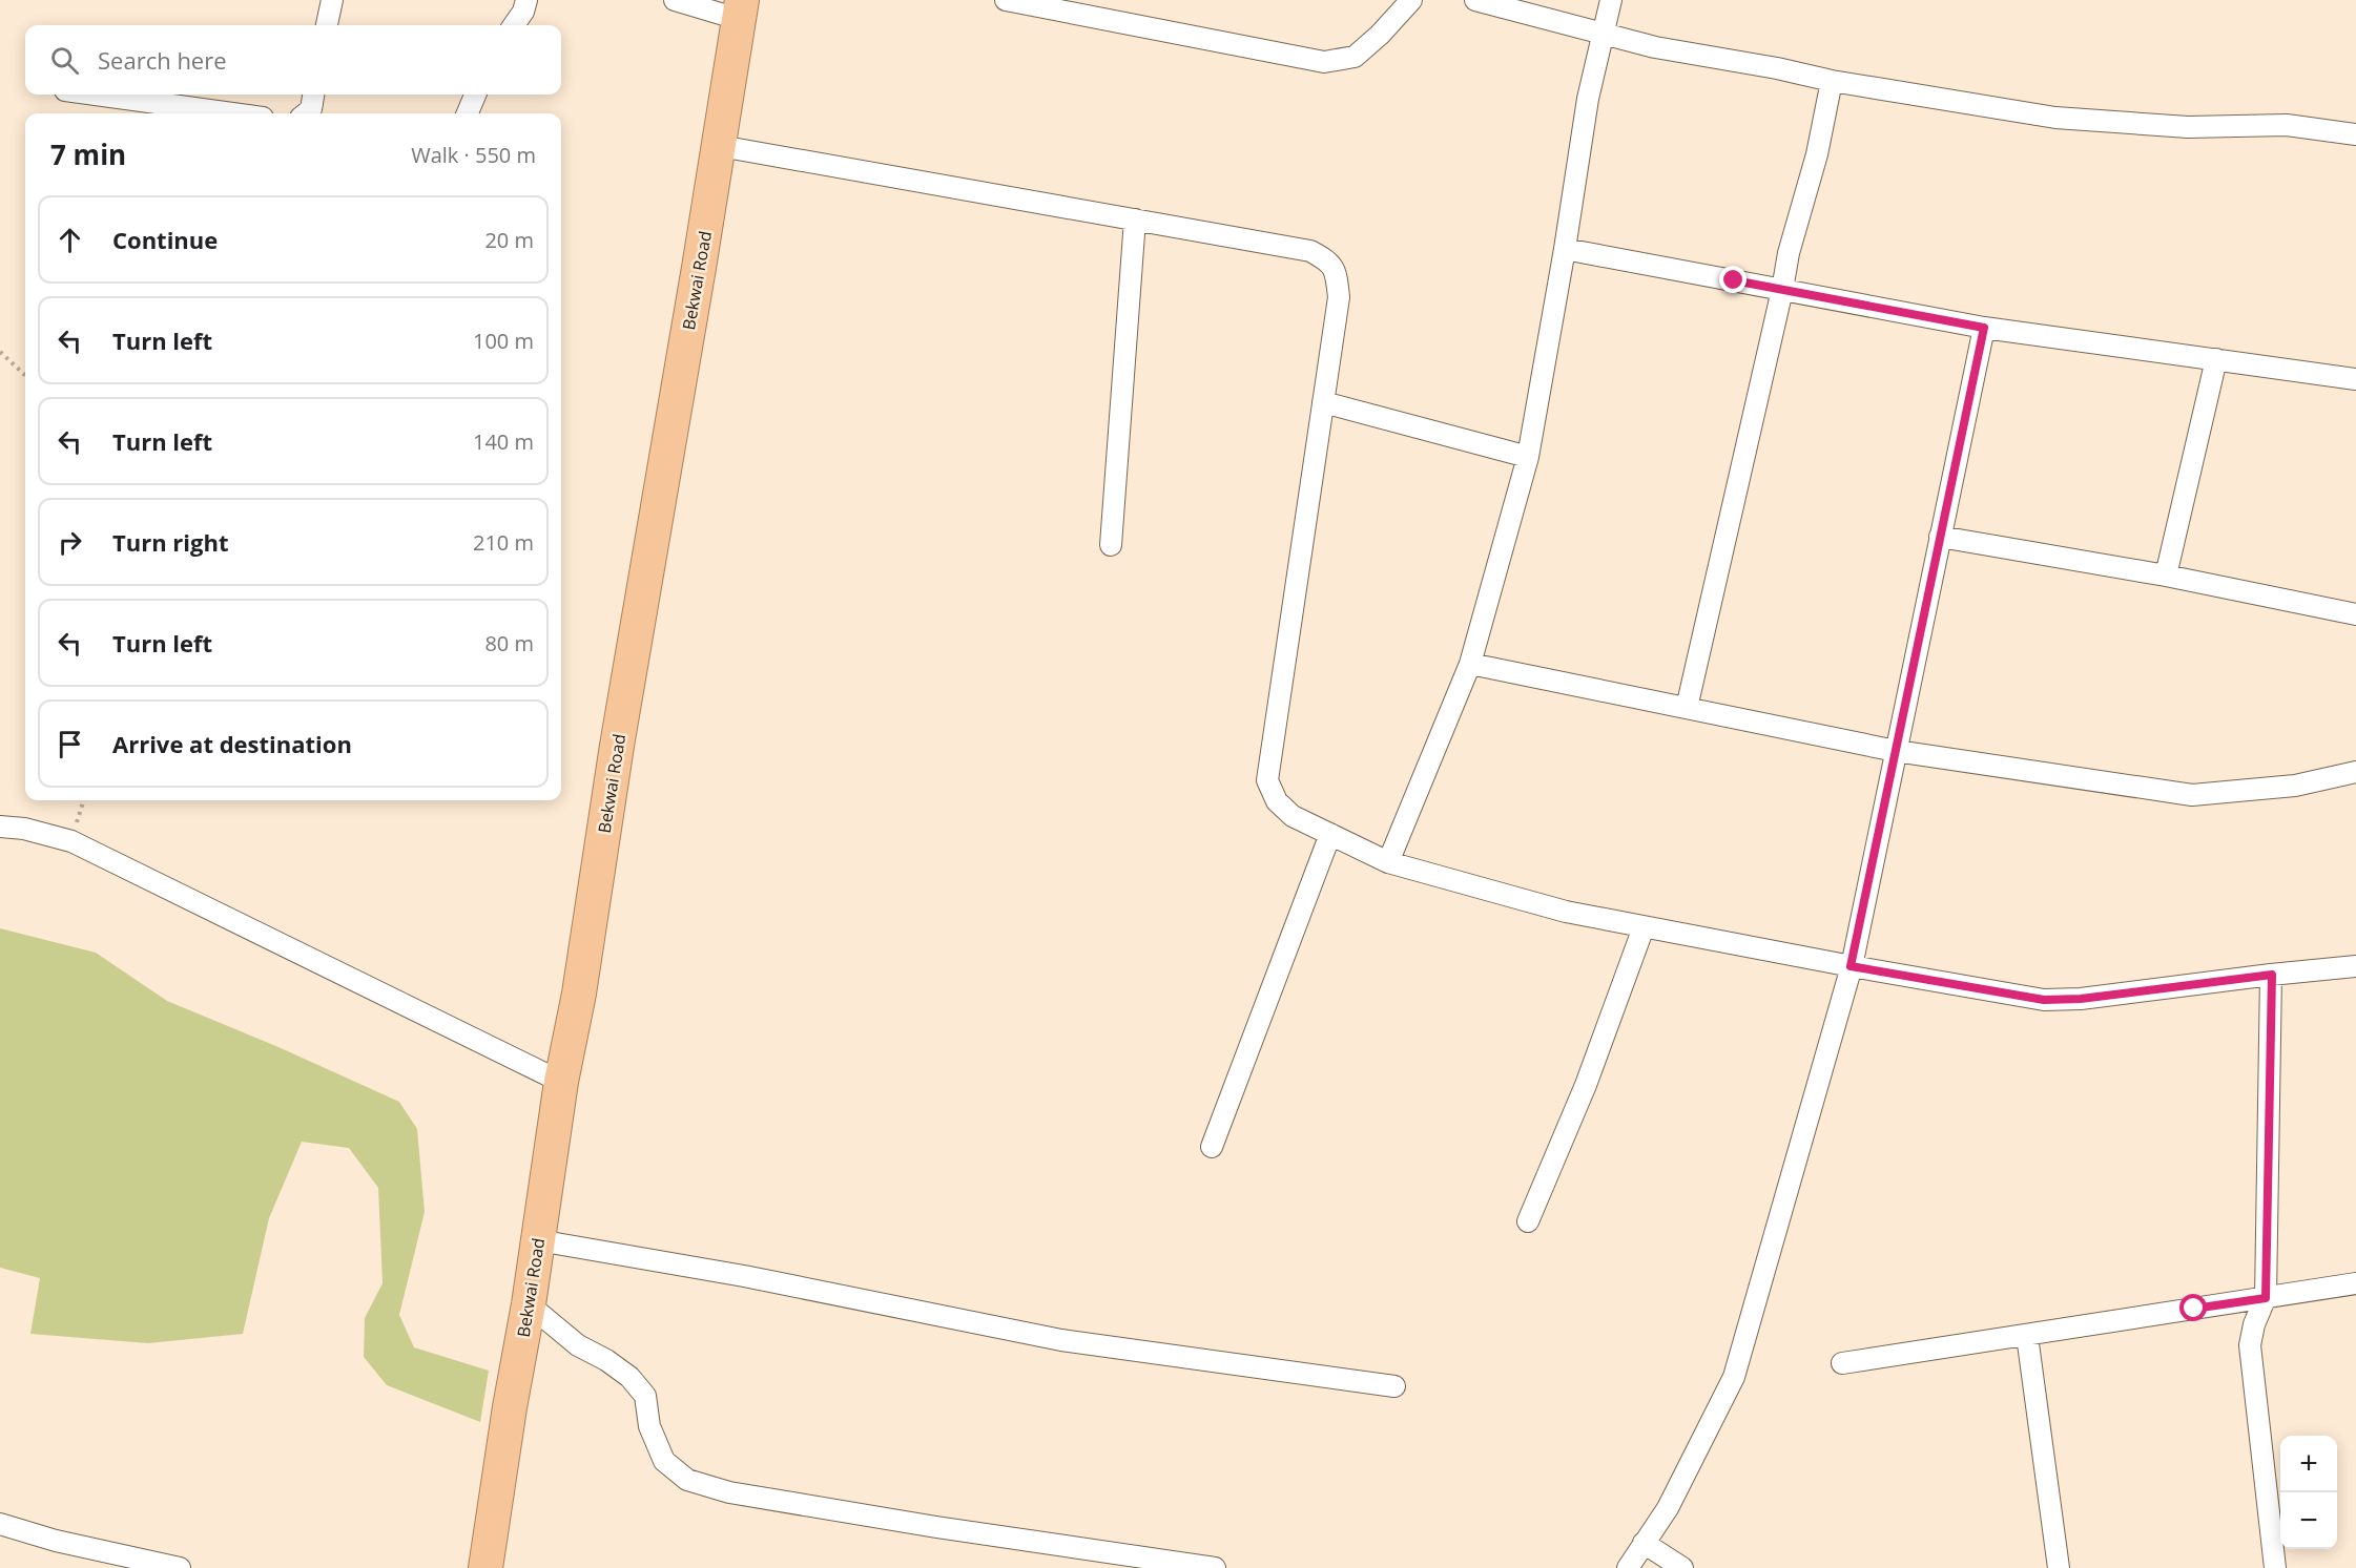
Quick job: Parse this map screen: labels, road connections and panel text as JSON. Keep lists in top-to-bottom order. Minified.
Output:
{"streets":{"highway":["Bekwai Road"]},"page":{"search":"Search here","heading":["7 min","Walk · 550 m"],"list":[["Continue","20 m"],["Turn left","100 m"],["Turn left","140 m"],["Turn right","210 m"],["Turn left","80 m"],"Arrive at destination"],"map_buttons":["+","−"]}}
